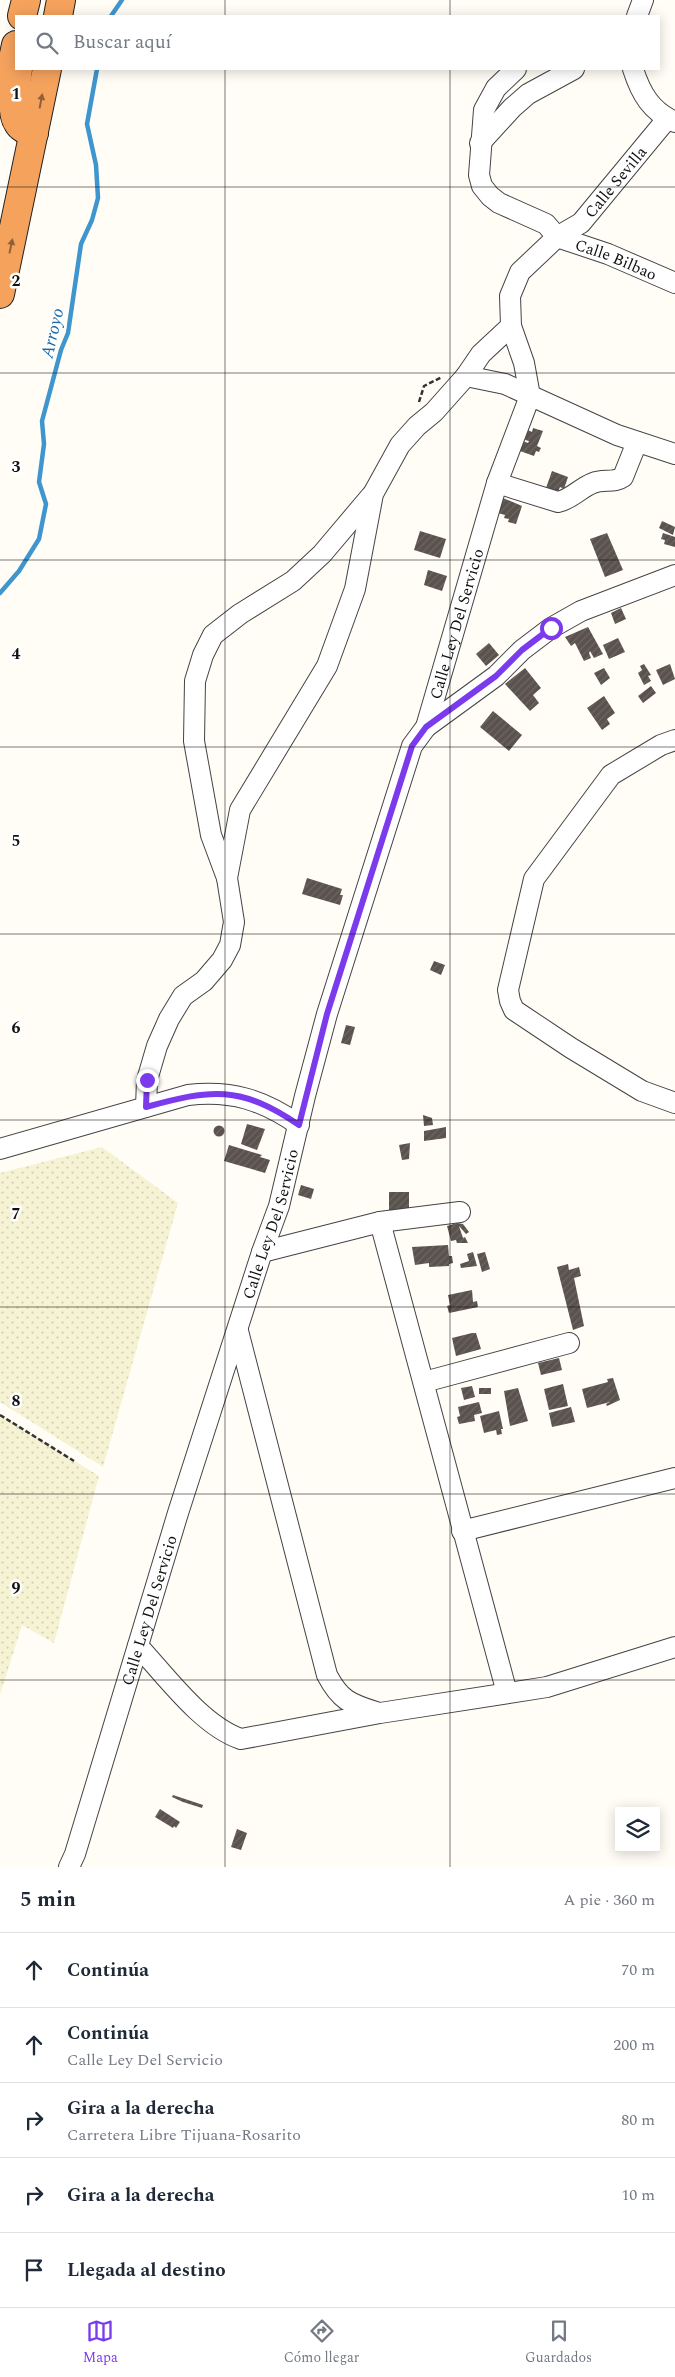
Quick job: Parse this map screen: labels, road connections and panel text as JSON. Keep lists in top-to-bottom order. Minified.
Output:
{"streets":{"street":["Calle Sevilla","Calle Bilbao","Calle Ley Del Servicio"]},"crossings":[["Calle Sevilla","Calle Bilbao"]],"water":["Arroyo"],"page":{"search":"Buscar aquí","heading":["5 min","A pie · 360 m"],"list":[["Continúa","70 m"],["Continúa","Calle Ley Del Servicio","200 m"],["Gira a la derecha","Carretera Libre Tijuana-Rosarito","80 m"],["Gira a la derecha","10 m"],"Llegada al destino"],"nav":["Mapa","Cómo llegar","Guardados"]},"grid":{"rows":["1","2","3","4","5","6","7","8","9"]}}
